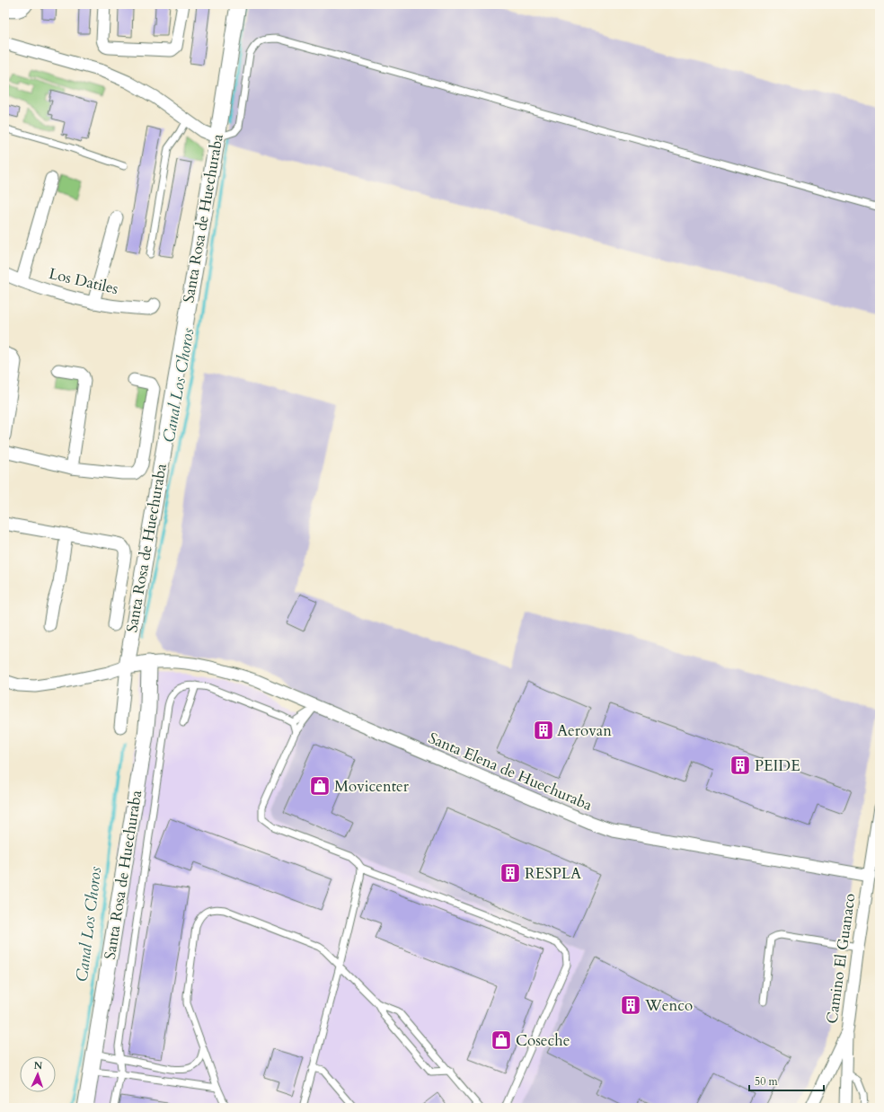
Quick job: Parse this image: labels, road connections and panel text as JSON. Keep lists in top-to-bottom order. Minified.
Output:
{"streets":{"street":["Santa Rosa de Huechuraba","Los Datiles","Santa Elena de Huechuraba","Camino El Guanaco"]},"crossings":[["Santa Rosa de Huechuraba","Santa Elena de Huechuraba"],["Santa Elena de Huechuraba","Camino El Guanaco"]],"water":["Canal Los Choros"],"places":{"building":["Aerovan","PEIDE","RESPLA","Wenco"],"shop":["Movicenter","Coseche"]},"scale_bar":"50 m","north":"top"}
